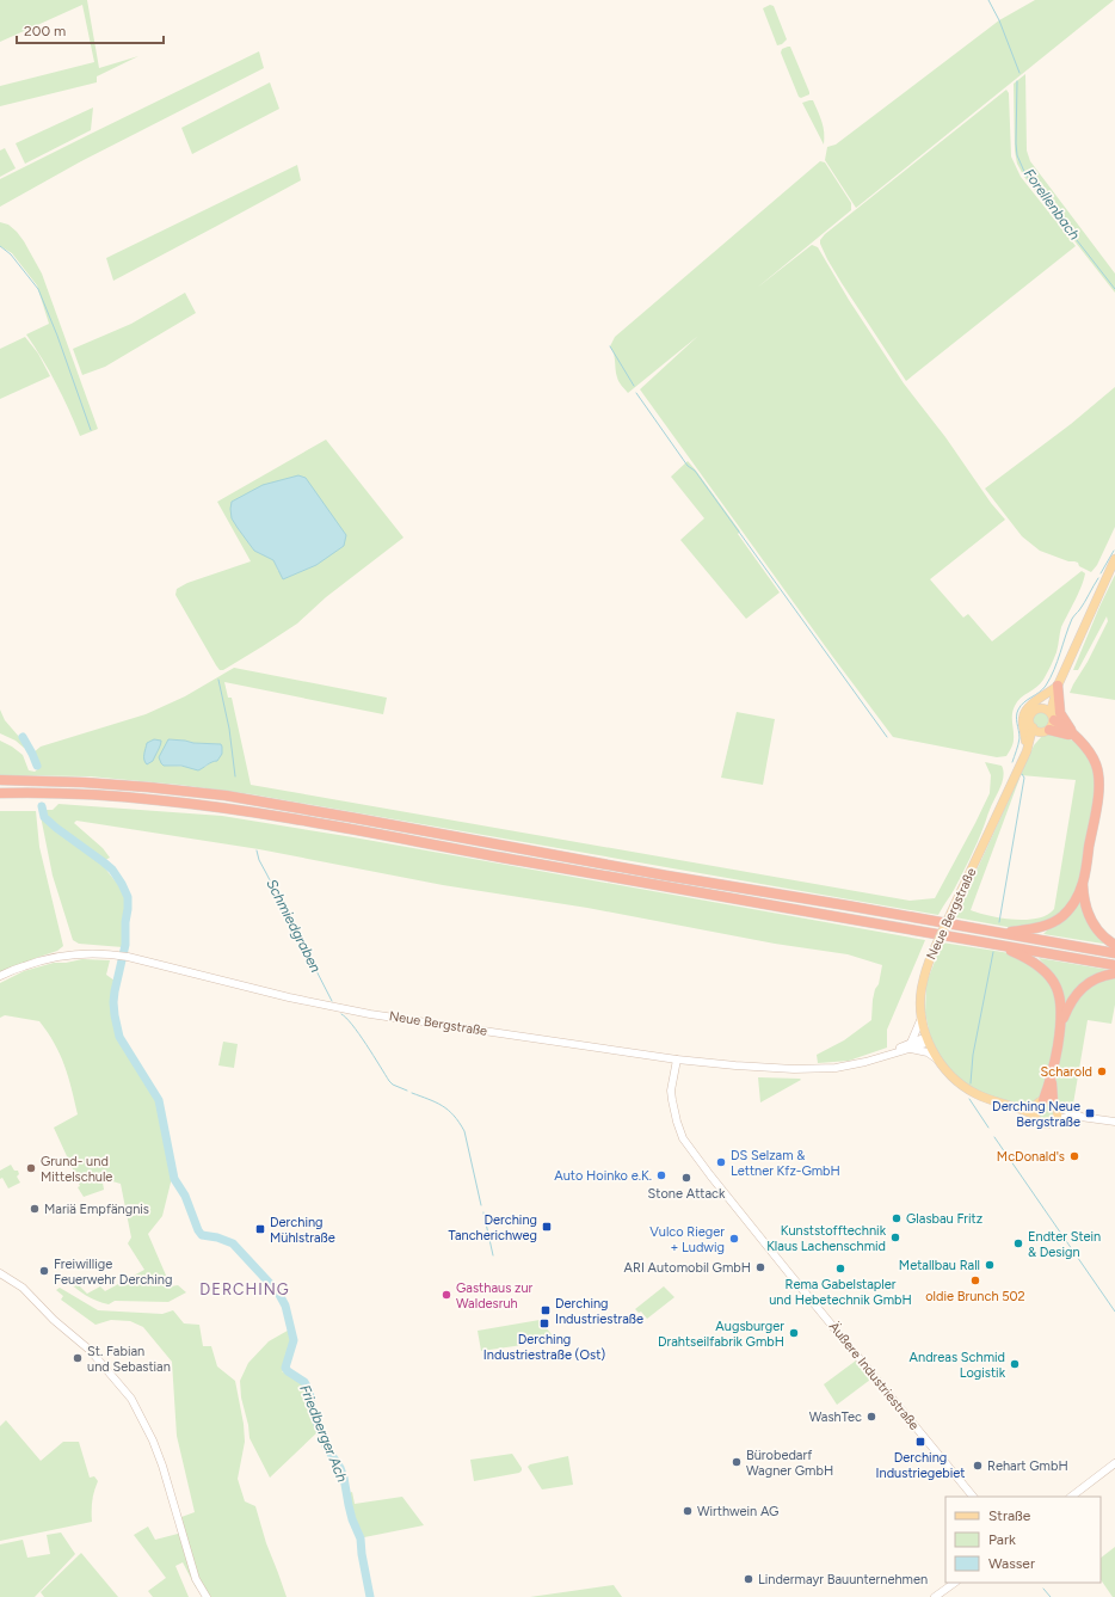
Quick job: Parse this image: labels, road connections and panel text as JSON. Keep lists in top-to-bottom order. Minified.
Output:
{"streets":{"main road":["Neue Bergstraße"],"street":["Äußere Industriestraße"]},"crossings":[["Neue Bergstraße","Äußere Industriestraße"]],"districts":["DERCHING"],"water":["Forellenbach","Schmiedgraben","Friedberger Ach"],"places":{"other":["Scharold","McDonald's","DS Selzam & Lettner Kfz-GmbH","Grund- und Mittelschule","Auto Hoinko e.K.","Stone Attack","Mariä Empfängnis","Glasbau Fritz","Kunststofftechnik Klaus Lachenschmid","Vulco Rieger + Ludwig","Endter Stein & Design","Metallbau Rall","ARI Automobil GmbH","Rema Gabelstapler und Hebetechnik GmbH","Freiwillige Feuerwehr Derching","oldie Brunch 502","Gasthaus zur Waldesruh","Augsburger Drahtseilfabrik GmbH","St. Fabian und Sebastian","Andreas Schmid Logistik","WashTec","Bürobedarf Wagner GmbH","Rehart GmbH","Wirthwein AG","Lindermayr Bauunternehmen"],"transit":["Derching Neue Bergstraße","Derching Tancherichweg","Derching Mühlstraße","Derching Industriestraße","Derching Industriestraße (Ost)","Derching Industriegebiet"]},"legend":["Straße","Park","Wasser"],"scale_bar":"200 m"}
